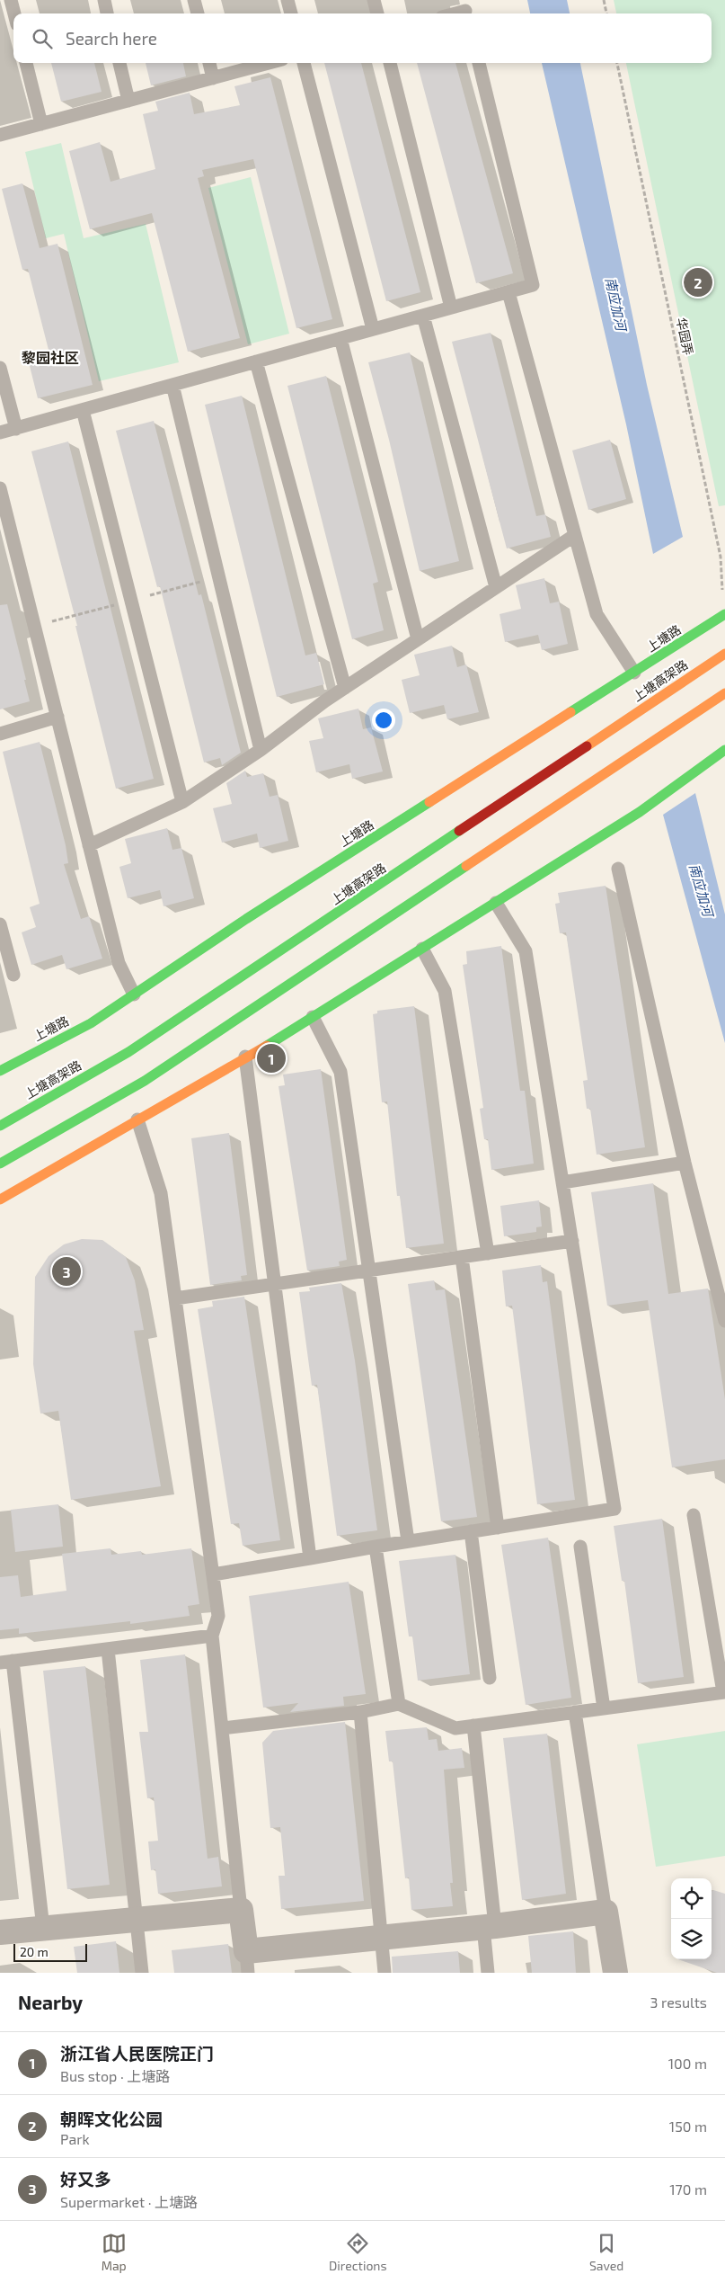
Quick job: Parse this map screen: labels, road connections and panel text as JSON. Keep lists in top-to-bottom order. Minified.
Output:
{"streets":{"main road":["上塘路","上塘高架路"],"path":["华园弄"]},"crossings":[["华园弄","上塘路"]],"districts":["黎园社区"],"water":["南应加河"],"scale_bar":"20 m","page":{"search":"Search here","pins":["2","1","3"],"scale":"20 m","heading":["Nearby","3 results"],"list":[{"mark":"1","name":"浙江省人民医院正门","note":"Bus stop · 上塘路","value":"100 m"},{"mark":"2","name":"朝晖文化公园","note":"Park","value":"150 m"},{"mark":"3","name":"好又多","note":"Supermarket · 上塘路","value":"170 m"}],"nav":["Map","Directions","Saved"]}}
